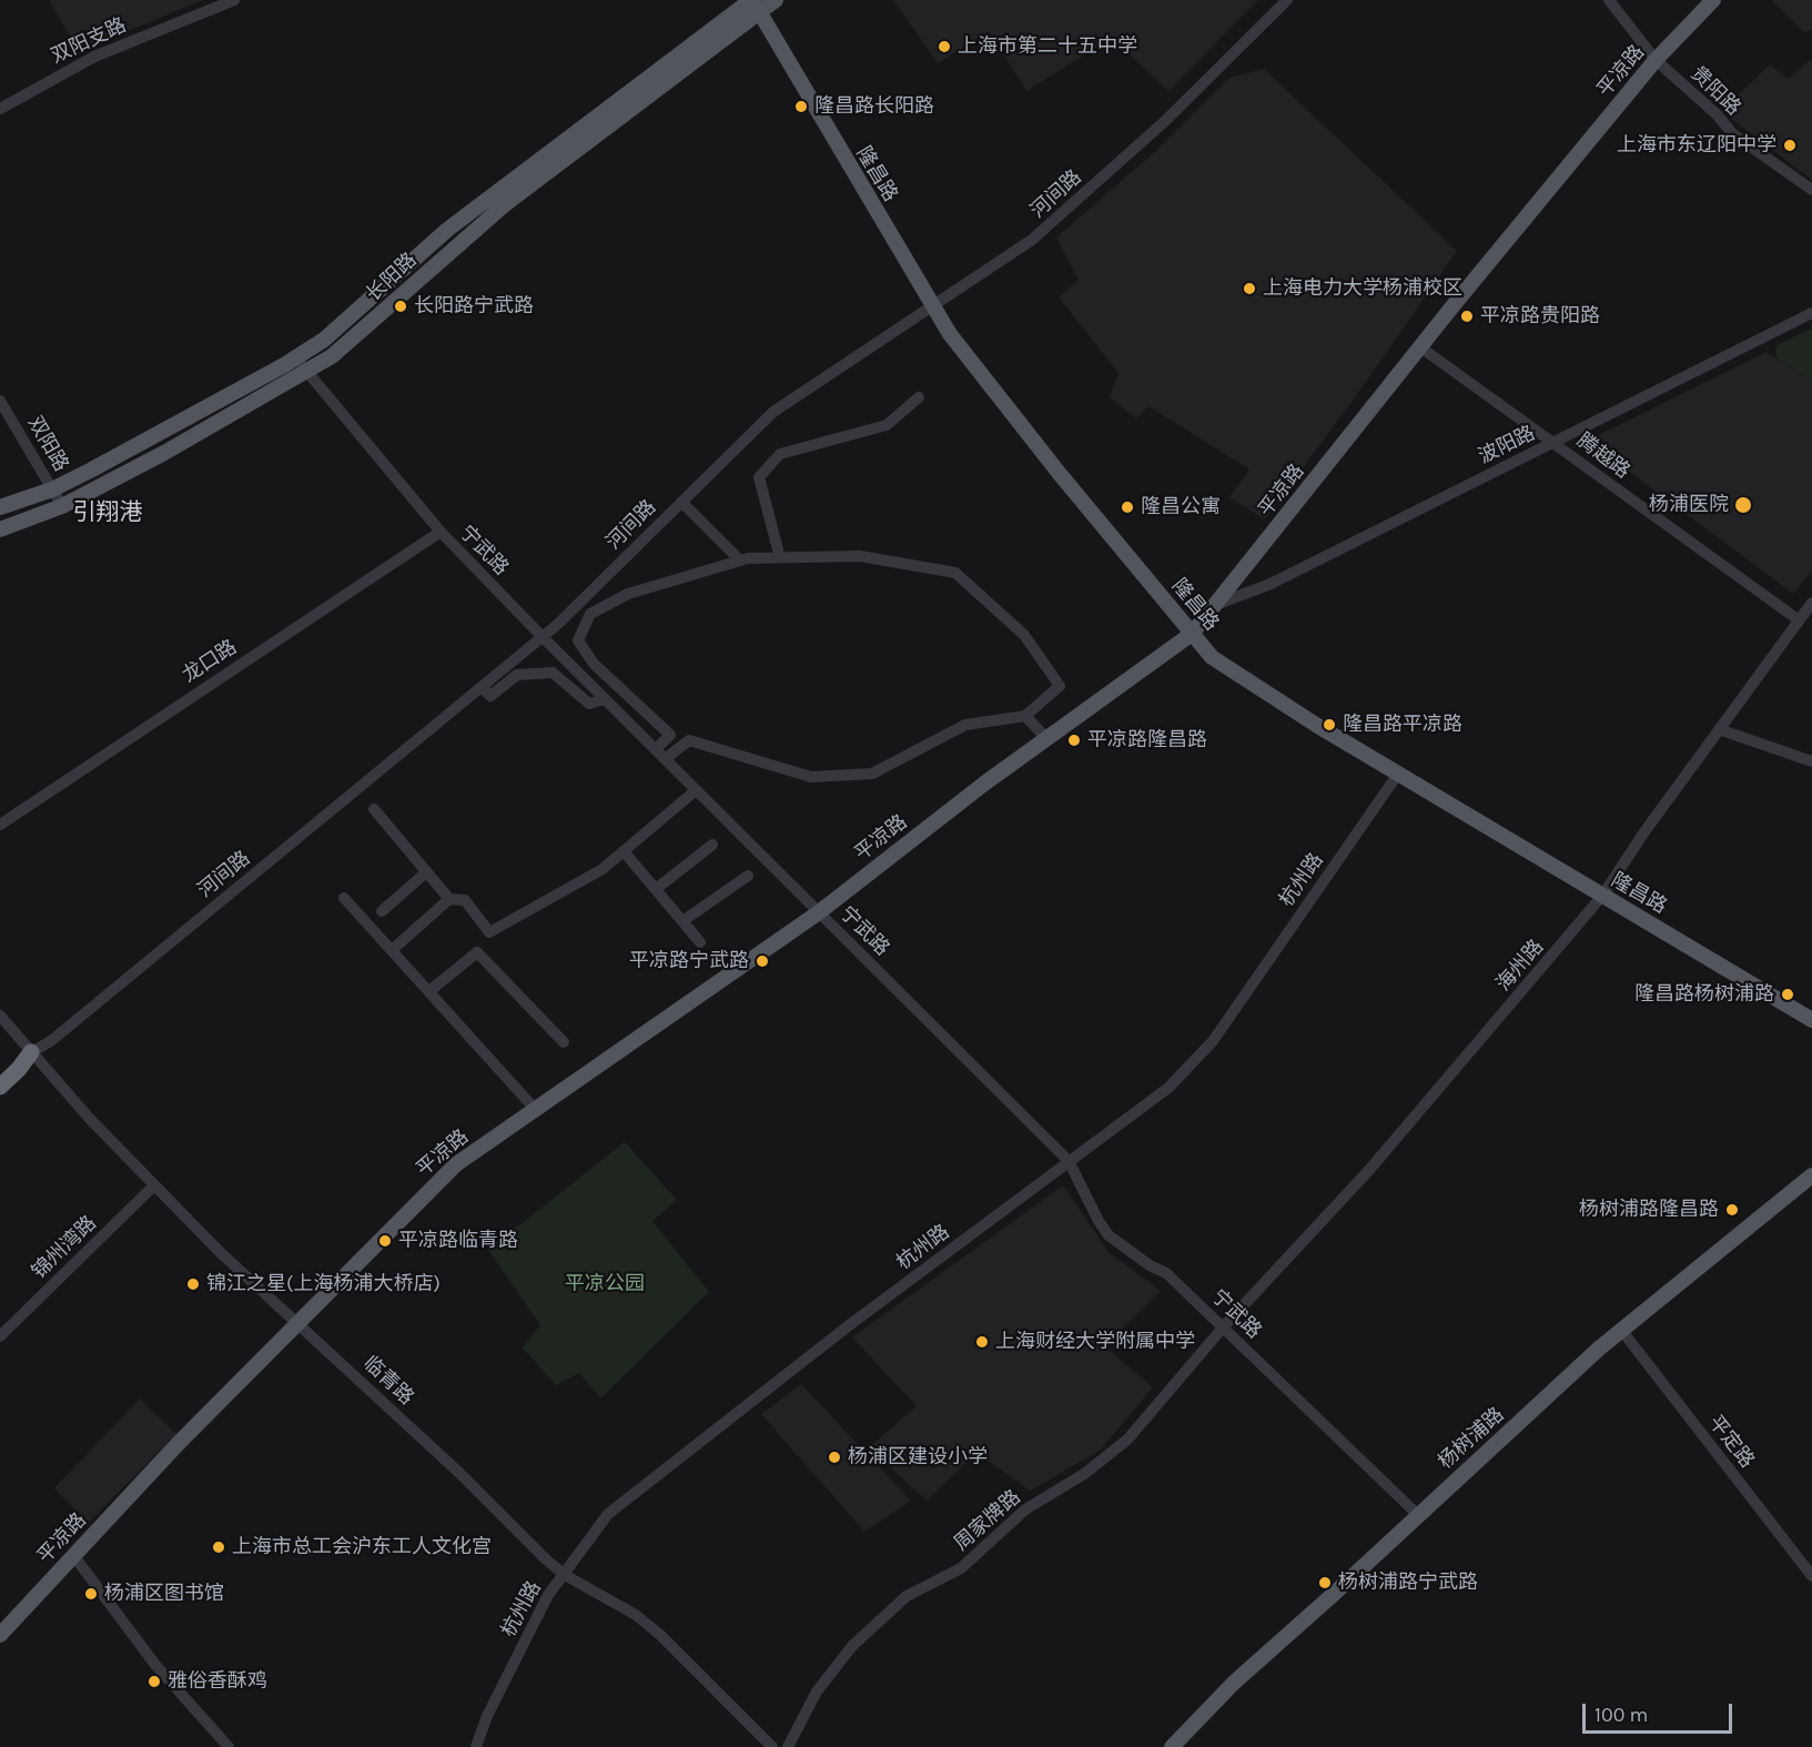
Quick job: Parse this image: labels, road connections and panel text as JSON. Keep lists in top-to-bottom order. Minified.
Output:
{"streets":{"main road":["平凉路","隆昌路","长阳路","杨树浦路"],"street":["双阳支路","贵阳路","河间路","双阳路","波阳路","腾越路","宁武路","龙口路","杭州路","海州路","锦州湾路","临青路","平定路","周家牌路"]},"crossings":[["平凉路","贵阳路"],["平凉路","隆昌路"],["平凉路","波阳路"],["平凉路","腾越路"],["平凉路","宁武路"],["平凉路","临青路"],["隆昌路","河间路"],["隆昌路","长阳路"],["隆昌路","杭州路"],["隆昌路","海州路"],["河间路","宁武路"],["河间路","临青路"],["长阳路","双阳路"],["长阳路","宁武路"],["波阳路","腾越路"],["腾越路","海州路"],["宁武路","龙口路"],["宁武路","杭州路"],["宁武路","海州路"],["宁武路","杨树浦路"],["宁武路","周家牌路"],["杭州路","临青路"],["海州路","周家牌路"],["锦州湾路","临青路"],["杨树浦路","平定路"]],"districts":["引翔港"],"parks":["平凉公园"],"places":["上海市第二十五中学","隆昌路长阳路","上海市东辽阳中学","上海电力大学杨浦校区","长阳路宁武路","平凉路贵阳路","杨浦医院","隆昌公寓","隆昌路平凉路","平凉路隆昌路","平凉路宁武路","隆昌路杨树浦路","杨树浦路隆昌路","平凉路临青路","锦江之星(上海杨浦大桥店)","上海财经大学附属中学","杨浦区建设小学","上海市总工会沪东工人文化宫","杨树浦路宁武路","杨浦区图书馆","雅俗香酥鸡"],"scale_bar":"100 m"}
